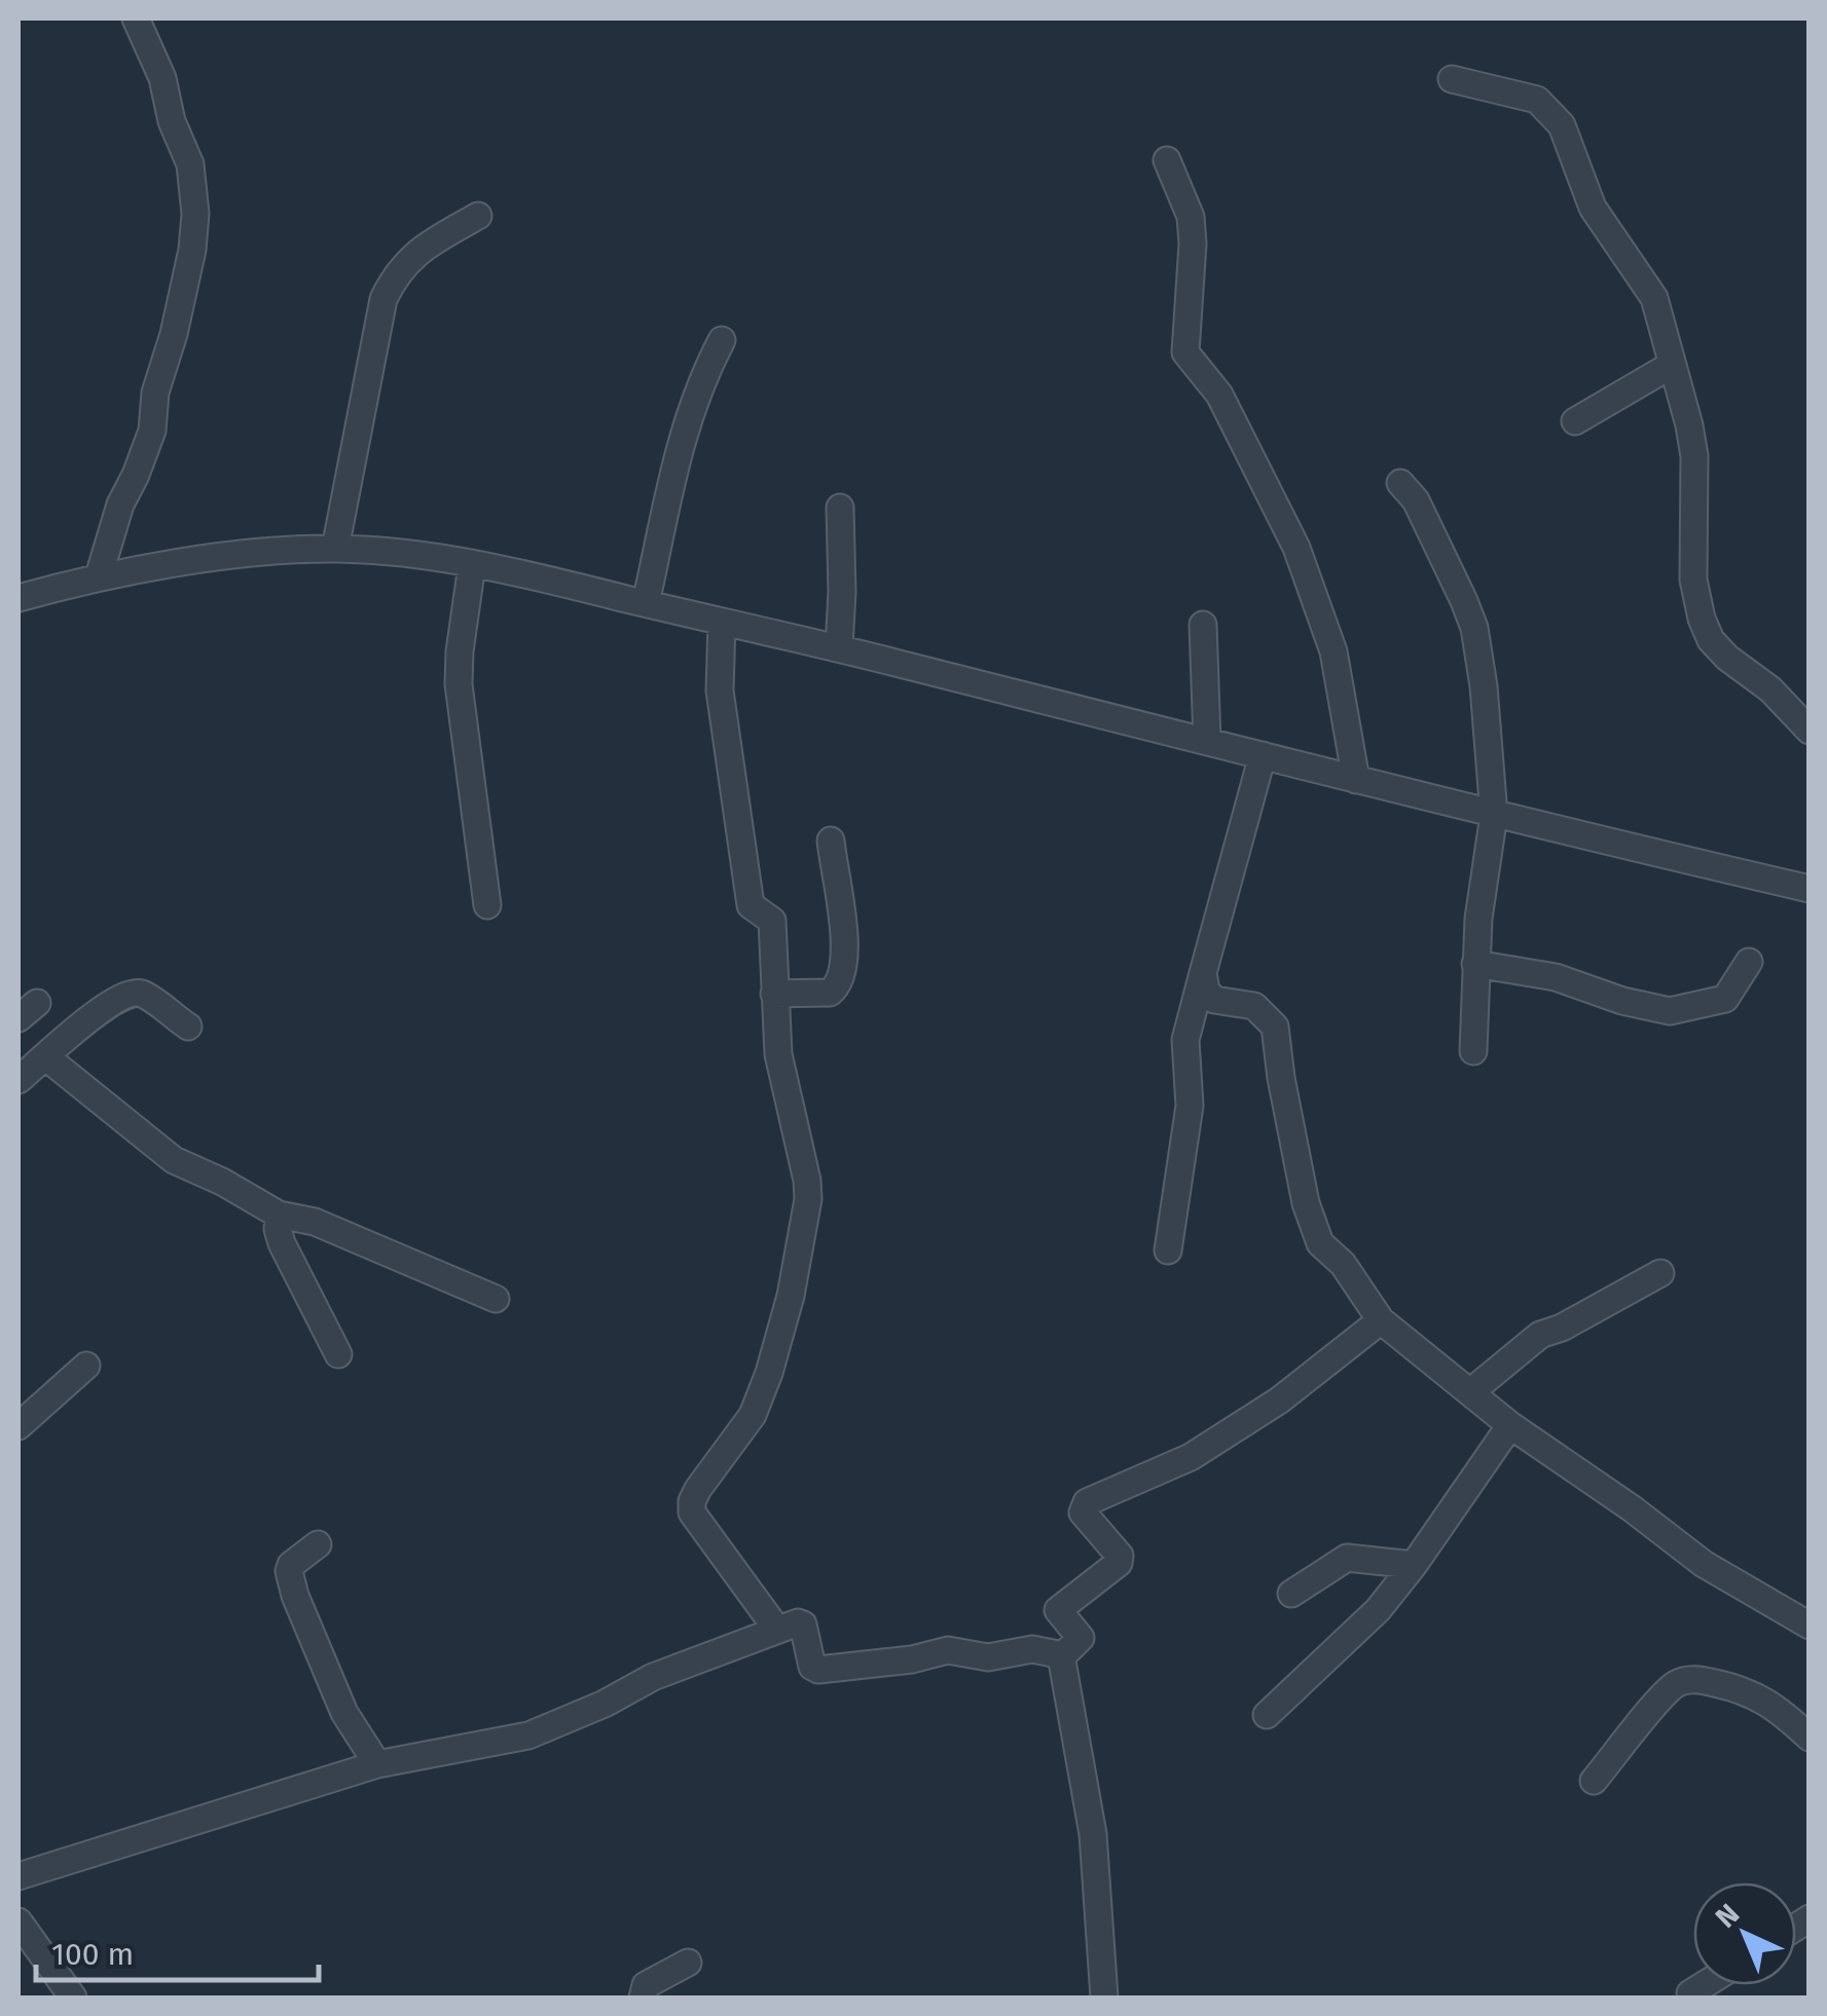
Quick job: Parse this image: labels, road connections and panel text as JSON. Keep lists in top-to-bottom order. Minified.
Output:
{"scale_bar":"100 m","north":"top left"}
